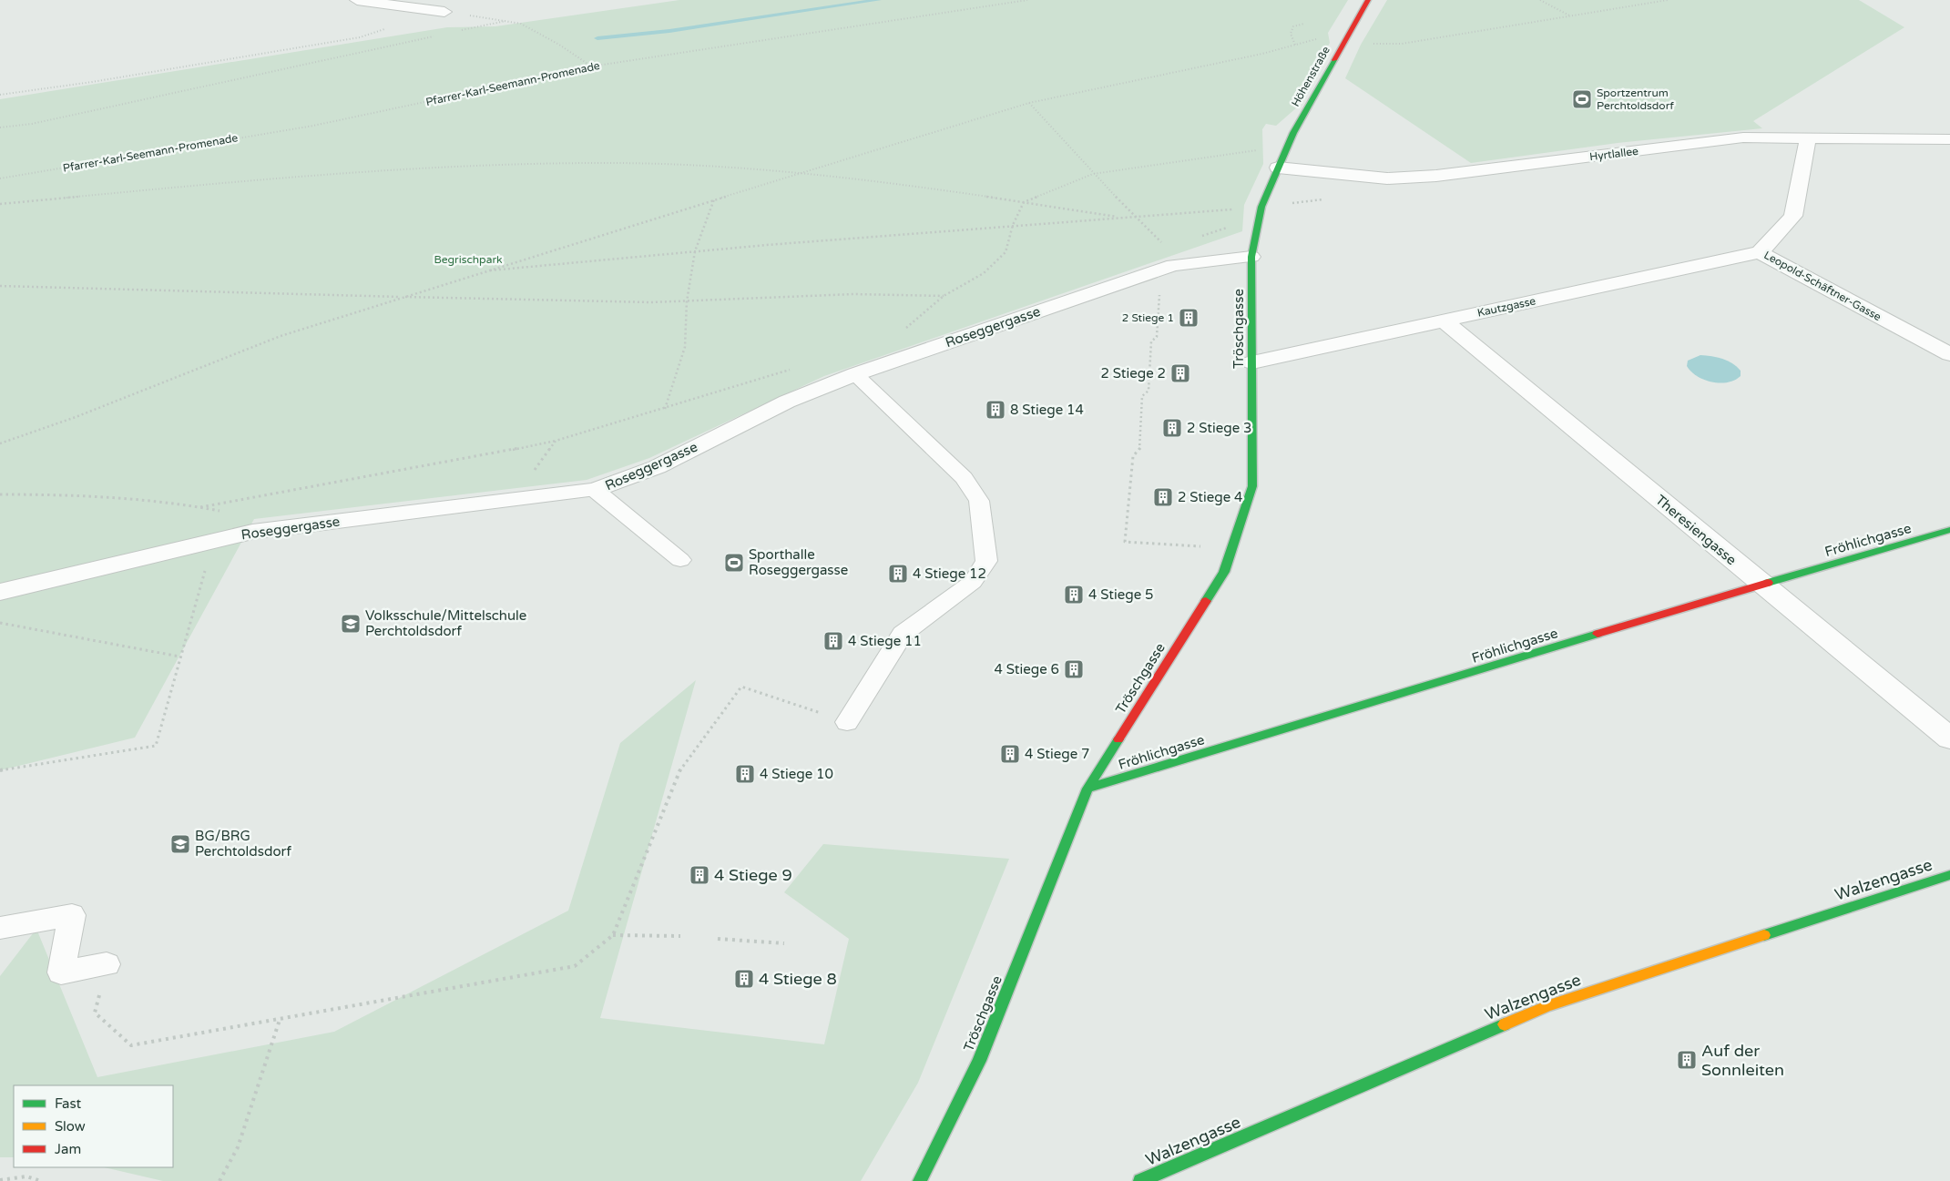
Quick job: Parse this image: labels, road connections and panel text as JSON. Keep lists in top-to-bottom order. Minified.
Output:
{"streets":{"street":["Höhenstraße","Hyrtlallee","Leopold-Schäftner-Gasse","Kautzgasse","Roseggergasse","Tröschgasse","Theresiengasse","Fröhlichgasse","Walzengasse"],"path":["Pfarrer-Karl-Seemann-Promenade"]},"crossings":[["Höhenstraße","Hyrtlallee"],["Höhenstraße","Tröschgasse"],["Hyrtlallee","Leopold-Schäftner-Gasse"],["Hyrtlallee","Tröschgasse"],["Leopold-Schäftner-Gasse","Kautzgasse"],["Kautzgasse","Tröschgasse"],["Kautzgasse","Theresiengasse"],["Roseggergasse","Tröschgasse"],["Tröschgasse","Fröhlichgasse"],["Theresiengasse","Fröhlichgasse"]],"parks":["Begrischpark"],"places":{"sports":["Sportzentrum Perchtoldsdorf","Sporthalle Roseggergasse"],"building":["2 Stiege 1","2 Stiege 2","8 Stiege 14","2 Stiege 3","2 Stiege 4","4 Stiege 12","4 Stiege 5","4 Stiege 11","4 Stiege 6","4 Stiege 7","4 Stiege 10","4 Stiege 9","4 Stiege 8","Auf der Sonnleiten"],"school or university":["Volksschule/Mittelschule Perchtoldsdorf","BG/BRG Perchtoldsdorf"]},"legend":["Fast","Slow","Jam"]}
